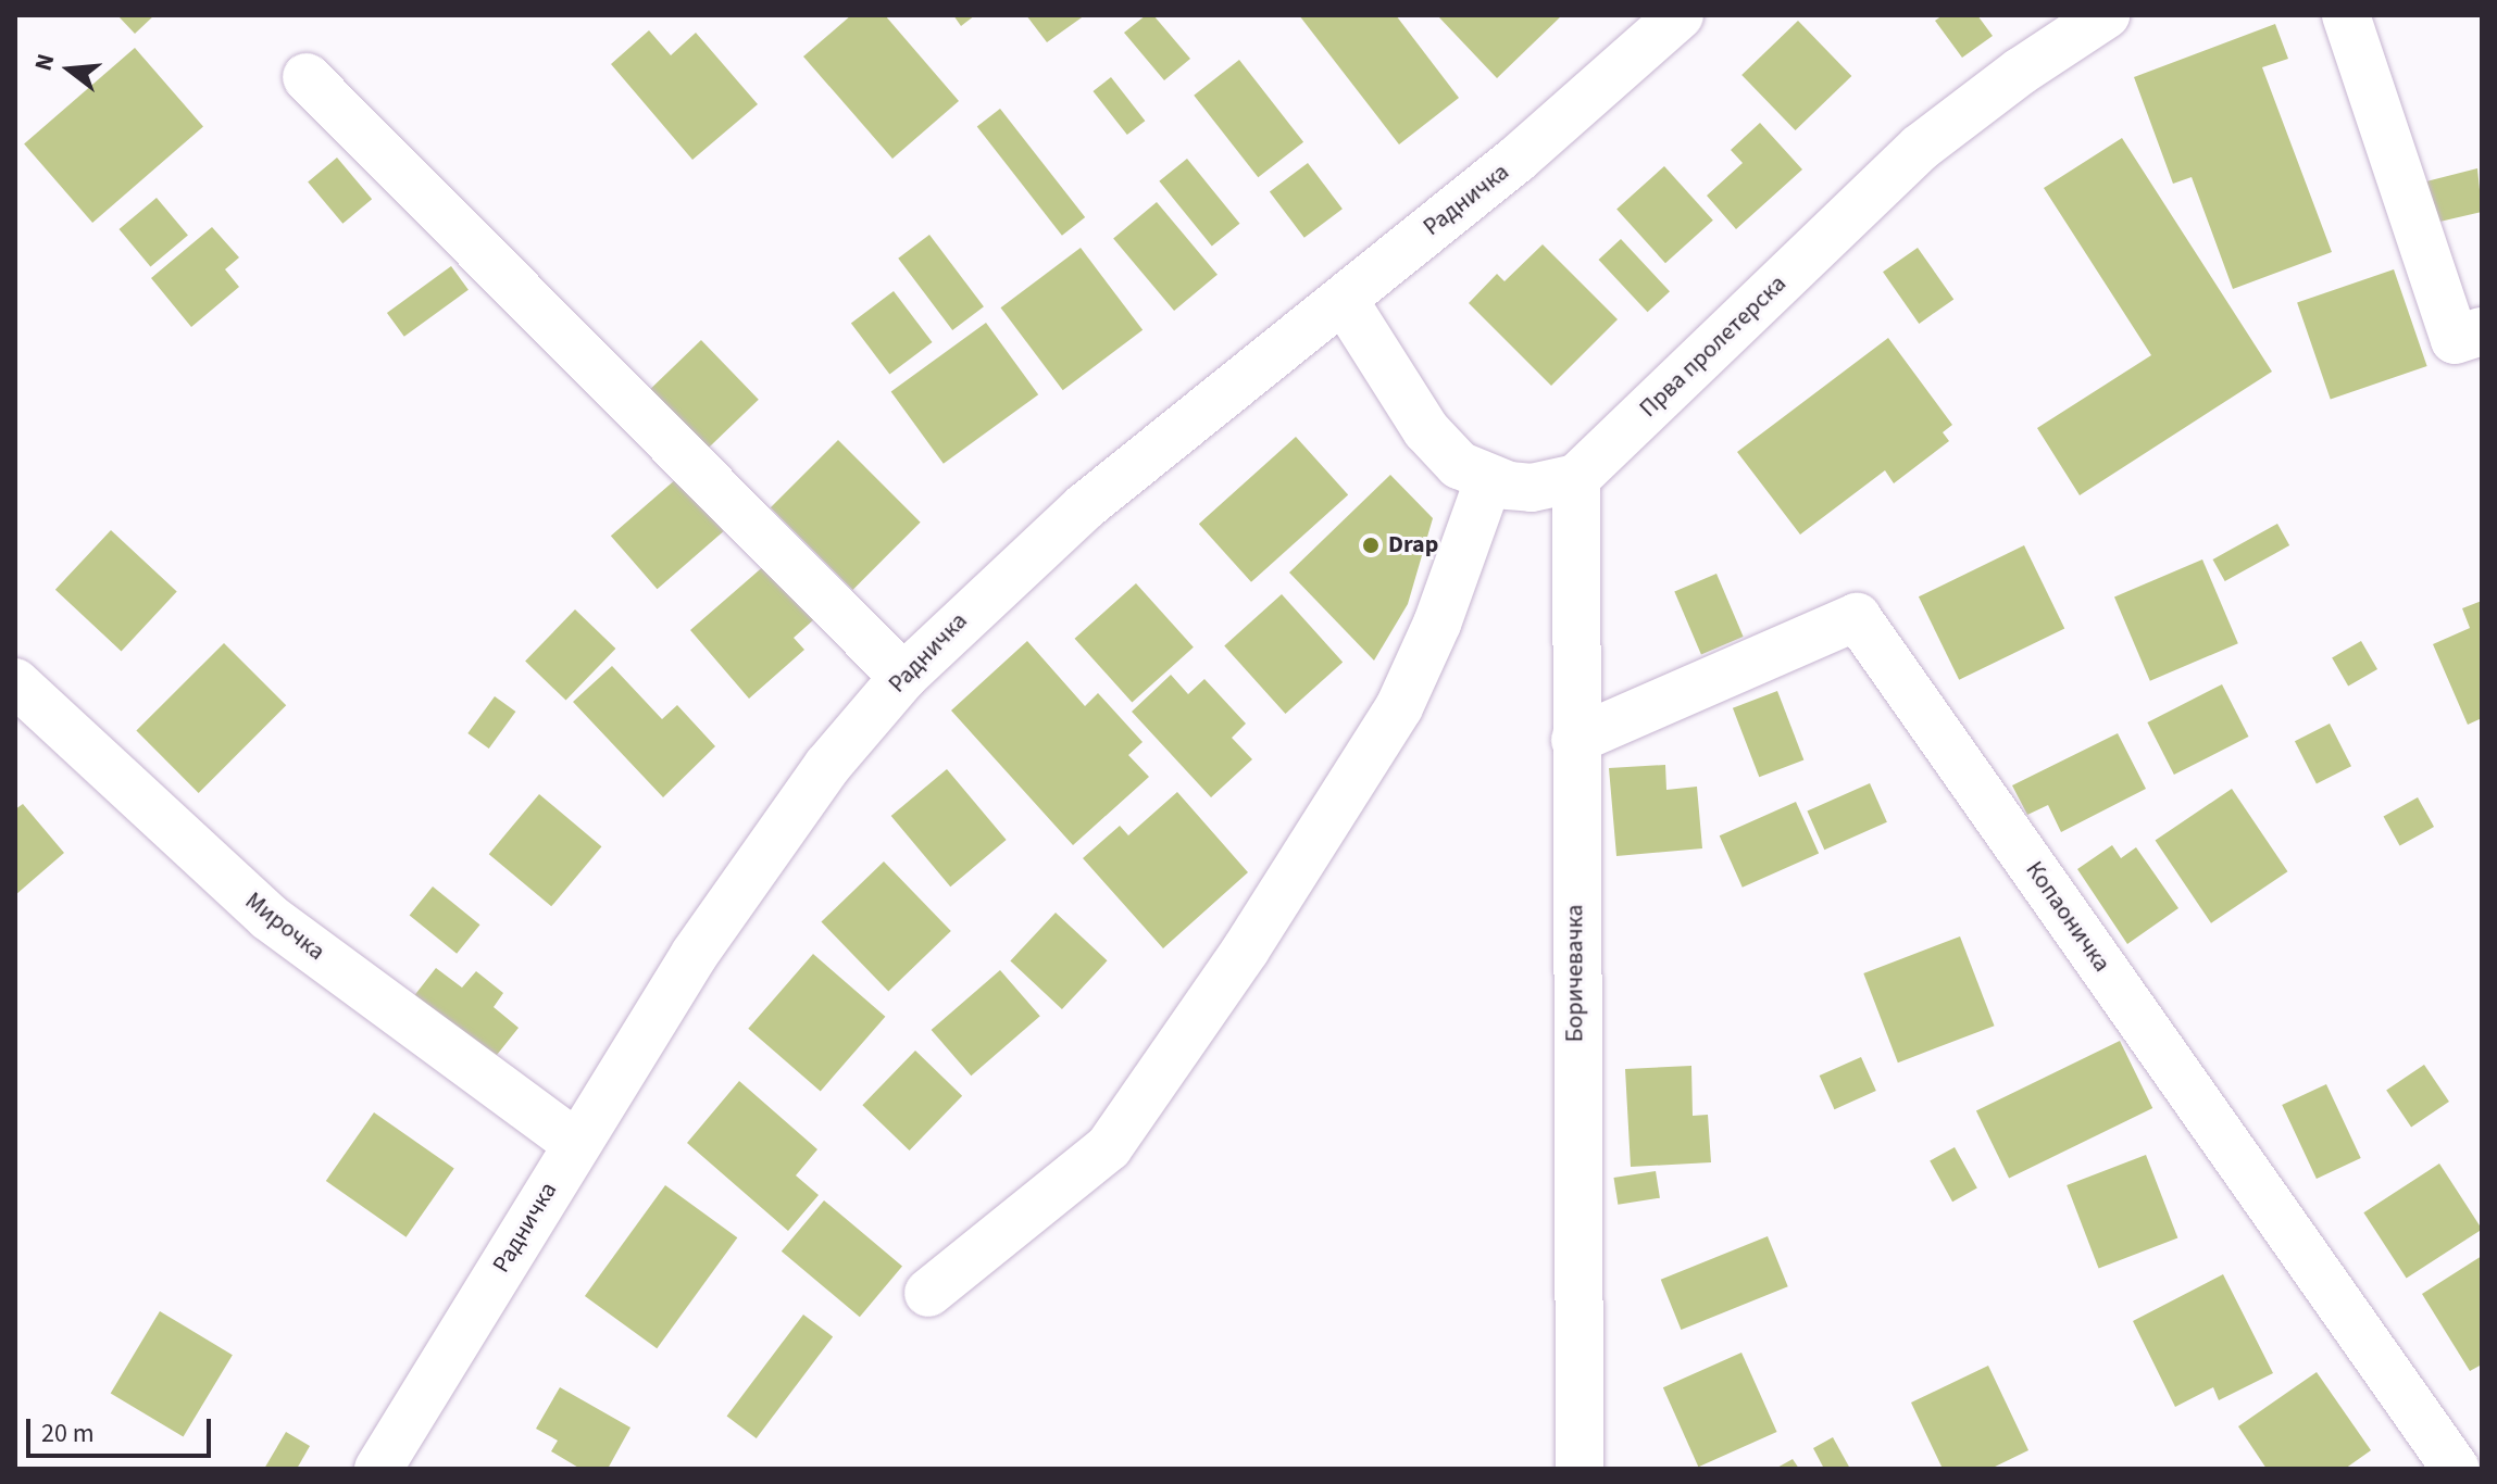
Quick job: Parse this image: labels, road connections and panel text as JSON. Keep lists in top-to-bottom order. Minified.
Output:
{"streets":{"street":["Радничка","Прва пролетерска","Копаоничка","Мирочка","Боричевачка"]},"crossings":[["Радничка","Мирочка"],["Прва пролетерска","Боричевачка"],["Копаоничка","Боричевачка"]],"places":["Drap"],"scale_bar":"20 m","north":"left"}
